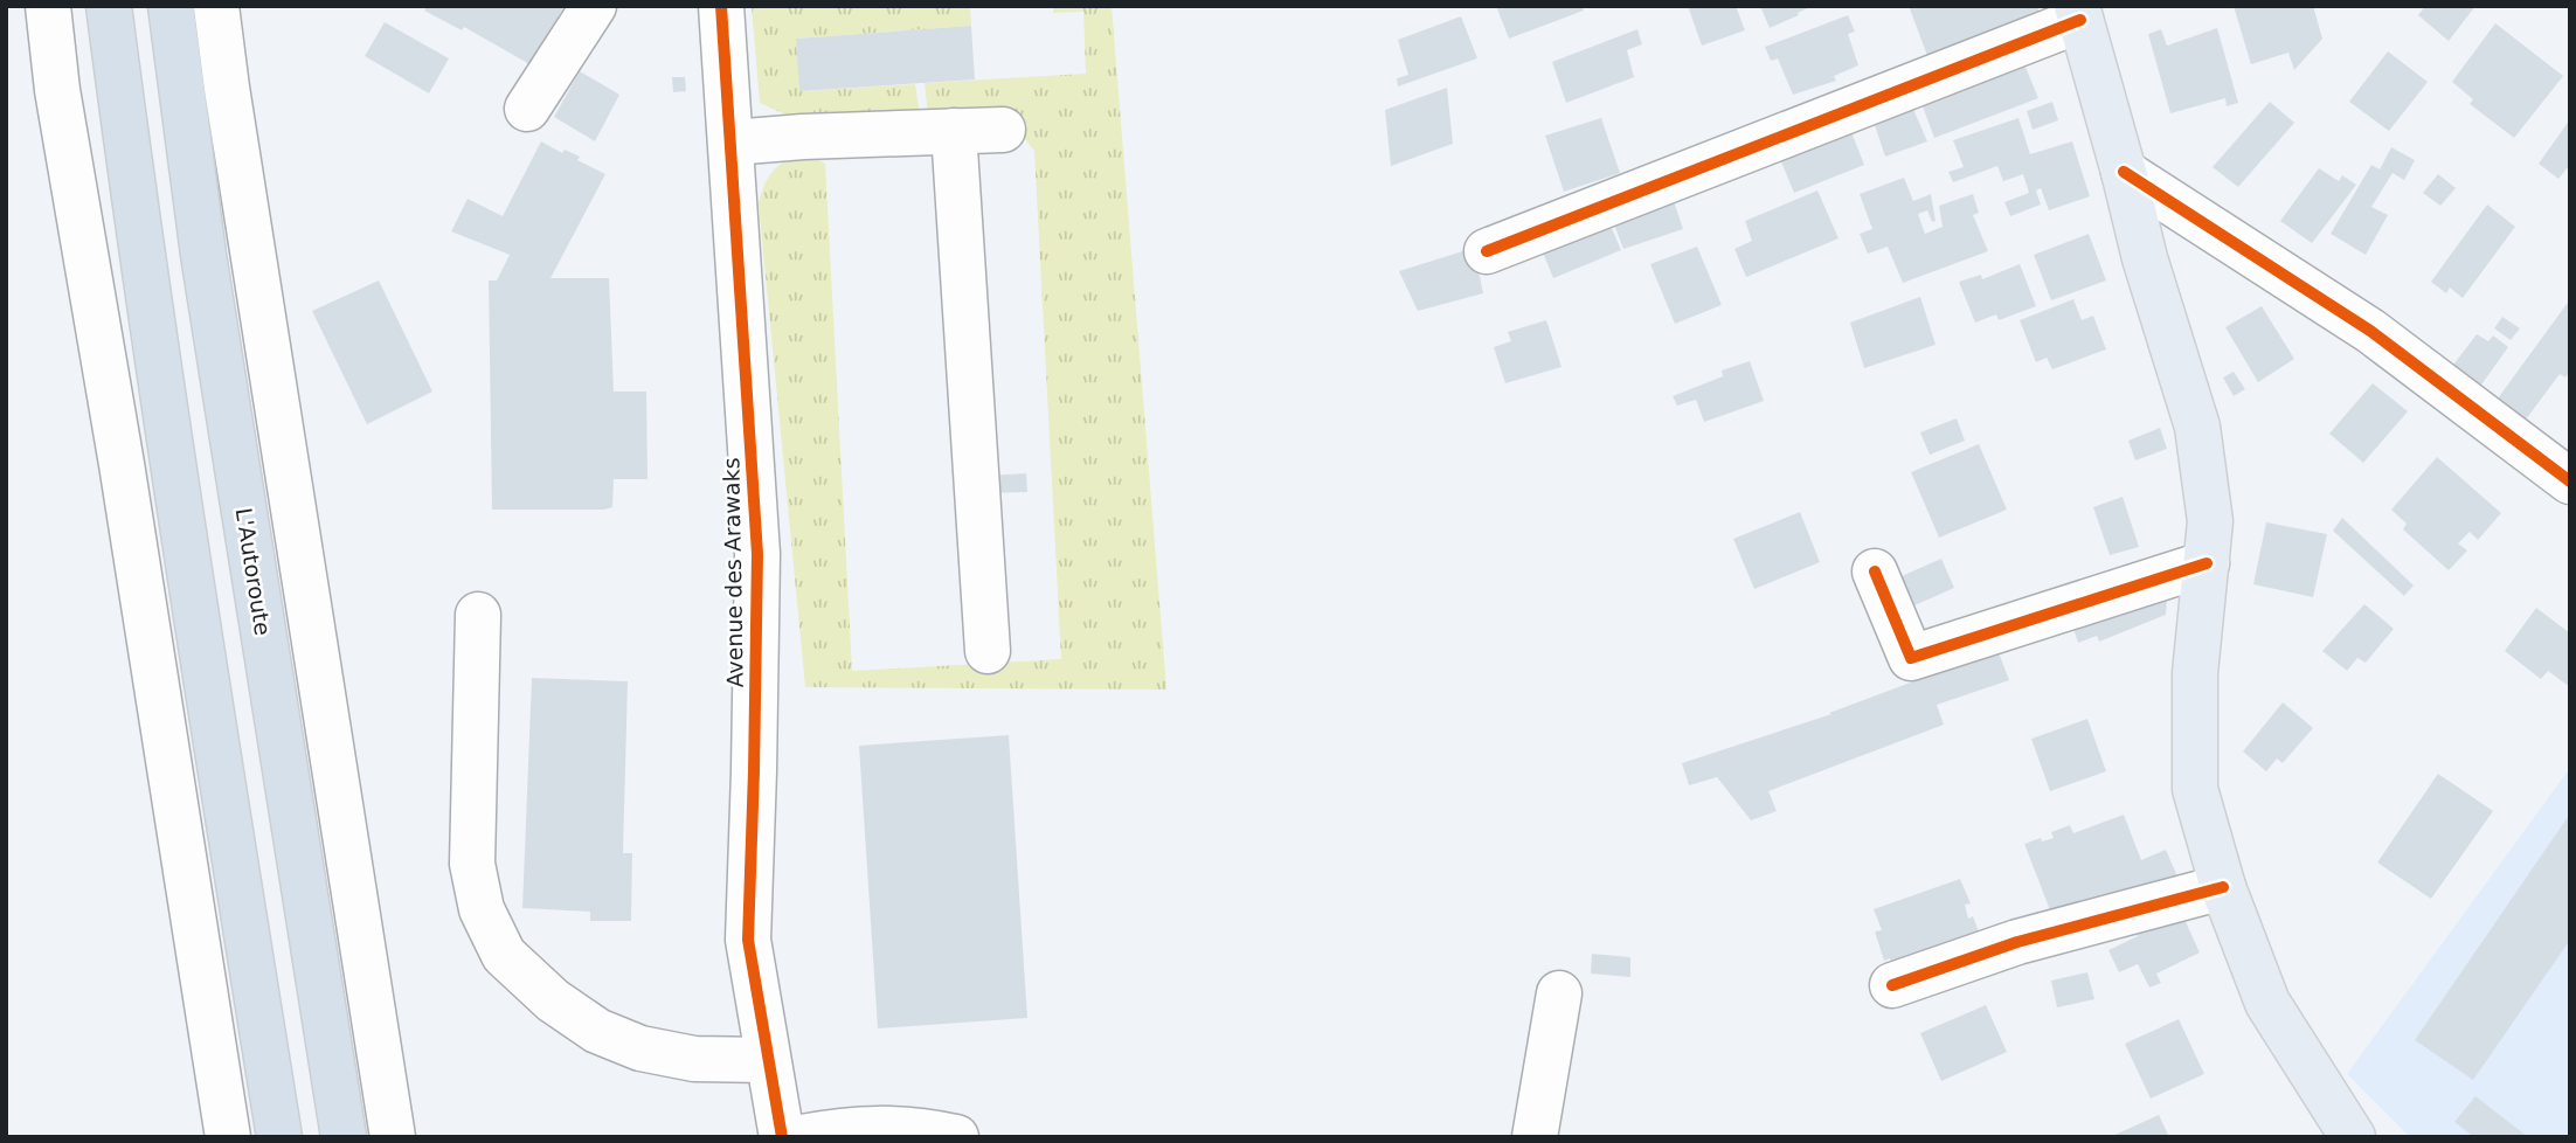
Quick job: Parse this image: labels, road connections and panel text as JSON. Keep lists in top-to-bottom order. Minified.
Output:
{"streets":{"highway":["L'Autoroute"],"street":["Avenue des Arawaks"]}}
